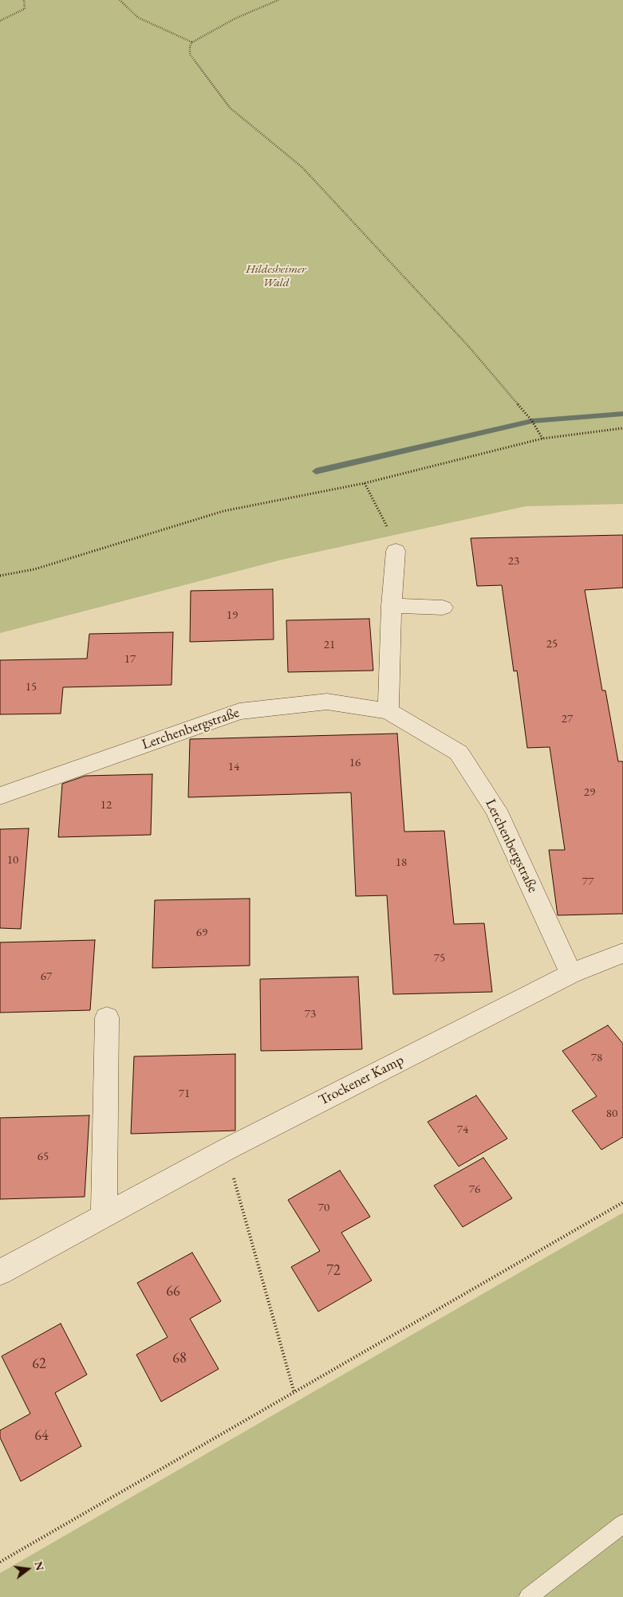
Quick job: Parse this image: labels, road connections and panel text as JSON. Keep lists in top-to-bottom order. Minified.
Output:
{"streets":{"street":["Lerchenbergstraße","Trockener Kamp"]},"crossings":[["Lerchenbergstraße","Trockener Kamp"]],"parks":["Hildesheimer Wald"],"house_numbers":["23","19","25","21","17","15","27","16","14","29","12","10","18","77","69","75","67","73","78","71","80","74","65","76","70","72","66","68","62","64"],"north":"right"}
